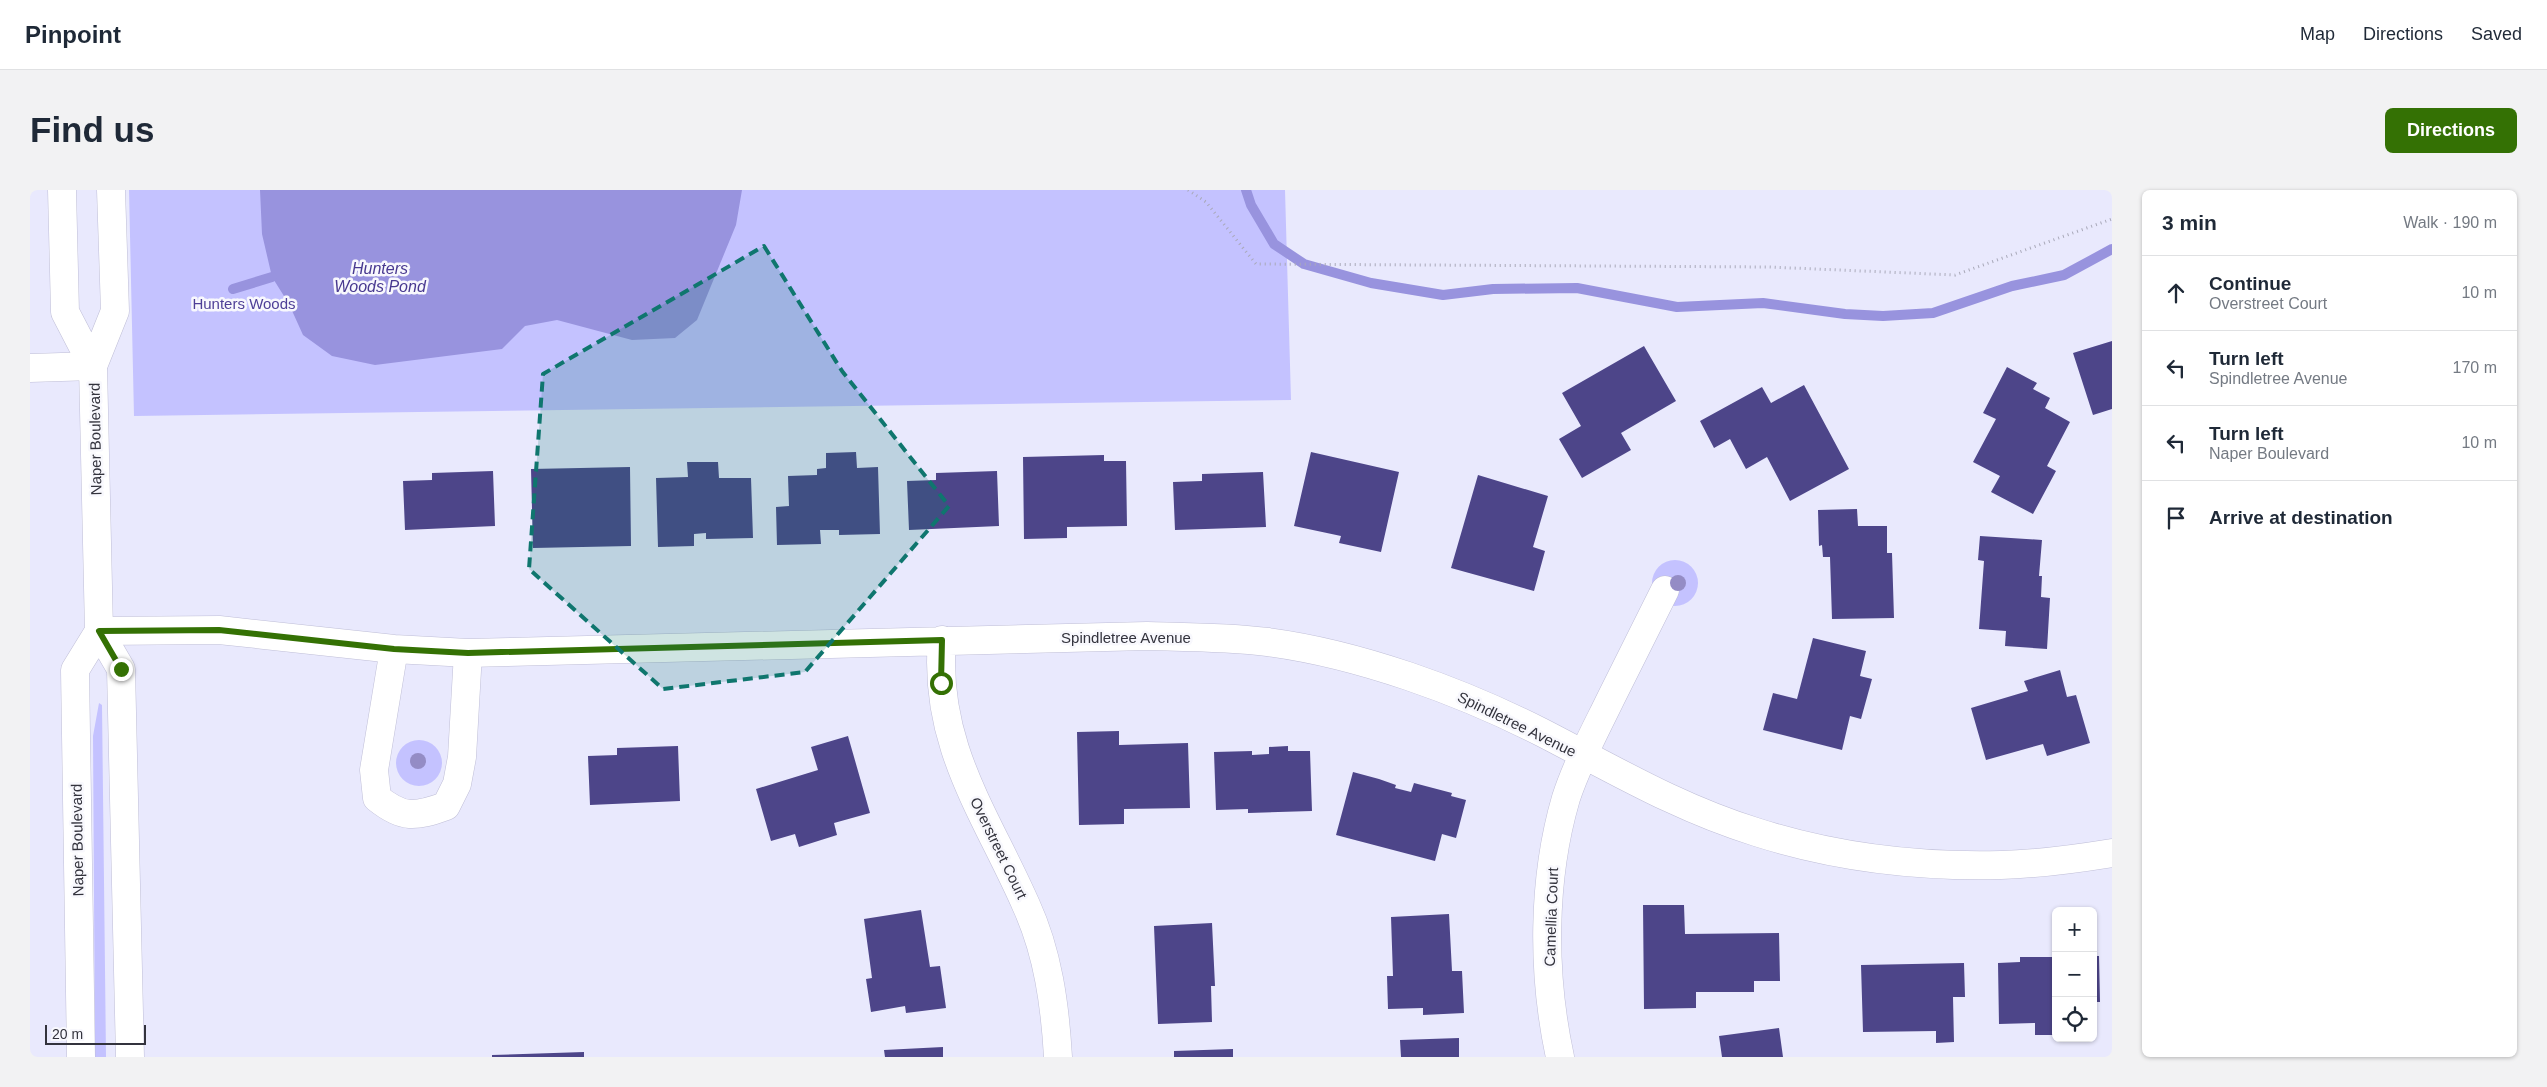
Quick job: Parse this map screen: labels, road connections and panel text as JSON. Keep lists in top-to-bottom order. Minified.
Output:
{"streets":{"street":["Naper Boulevard","Spindletree Avenue","Overstreet Court","Camellia Court"]},"crossings":[["Naper Boulevard","Spindletree Avenue"],["Spindletree Avenue","Overstreet Court"],["Spindletree Avenue","Camellia Court"]],"water":["Hunters Woods Pond"],"parks":["Hunters Woods"],"scale_bar":"20 m","page":{"header":"Pinpoint","nav":["Map","Directions","Saved"],"buttons":"Directions","title":"Find us","heading":["3 min","Walk · 190 m"],"list":[["Continue","Overstreet Court","10 m"],["Turn left","Spindletree Avenue","170 m"],["Turn left","Naper Boulevard","10 m"],"Arrive at destination"],"map_buttons":["+","−"],"scale":"20 m"}}
